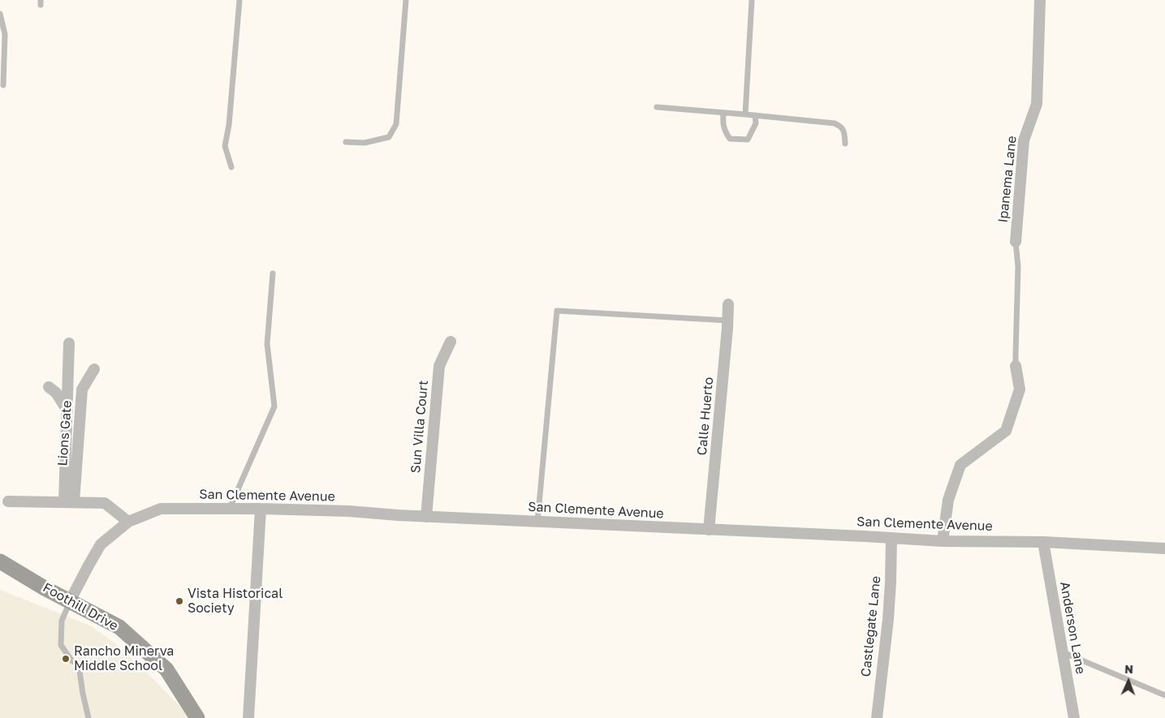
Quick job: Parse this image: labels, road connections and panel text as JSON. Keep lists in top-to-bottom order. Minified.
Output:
{"streets":{"main road":["Foothill Drive"],"street":["Ipanema Lane","Calle Huerto","Sun Villa Court","Lions Gate","San Clemente Avenue","Castlegate Lane","Anderson Lane"]},"crossings":[["Calle Huerto","San Clemente Avenue"],["Sun Villa Court","San Clemente Avenue"],["San Clemente Avenue","Foothill Drive"],["San Clemente Avenue","Castlegate Lane"],["San Clemente Avenue","Anderson Lane"]],"places":["Vista Historical Society","Rancho Minerva Middle School"],"north":"top"}
